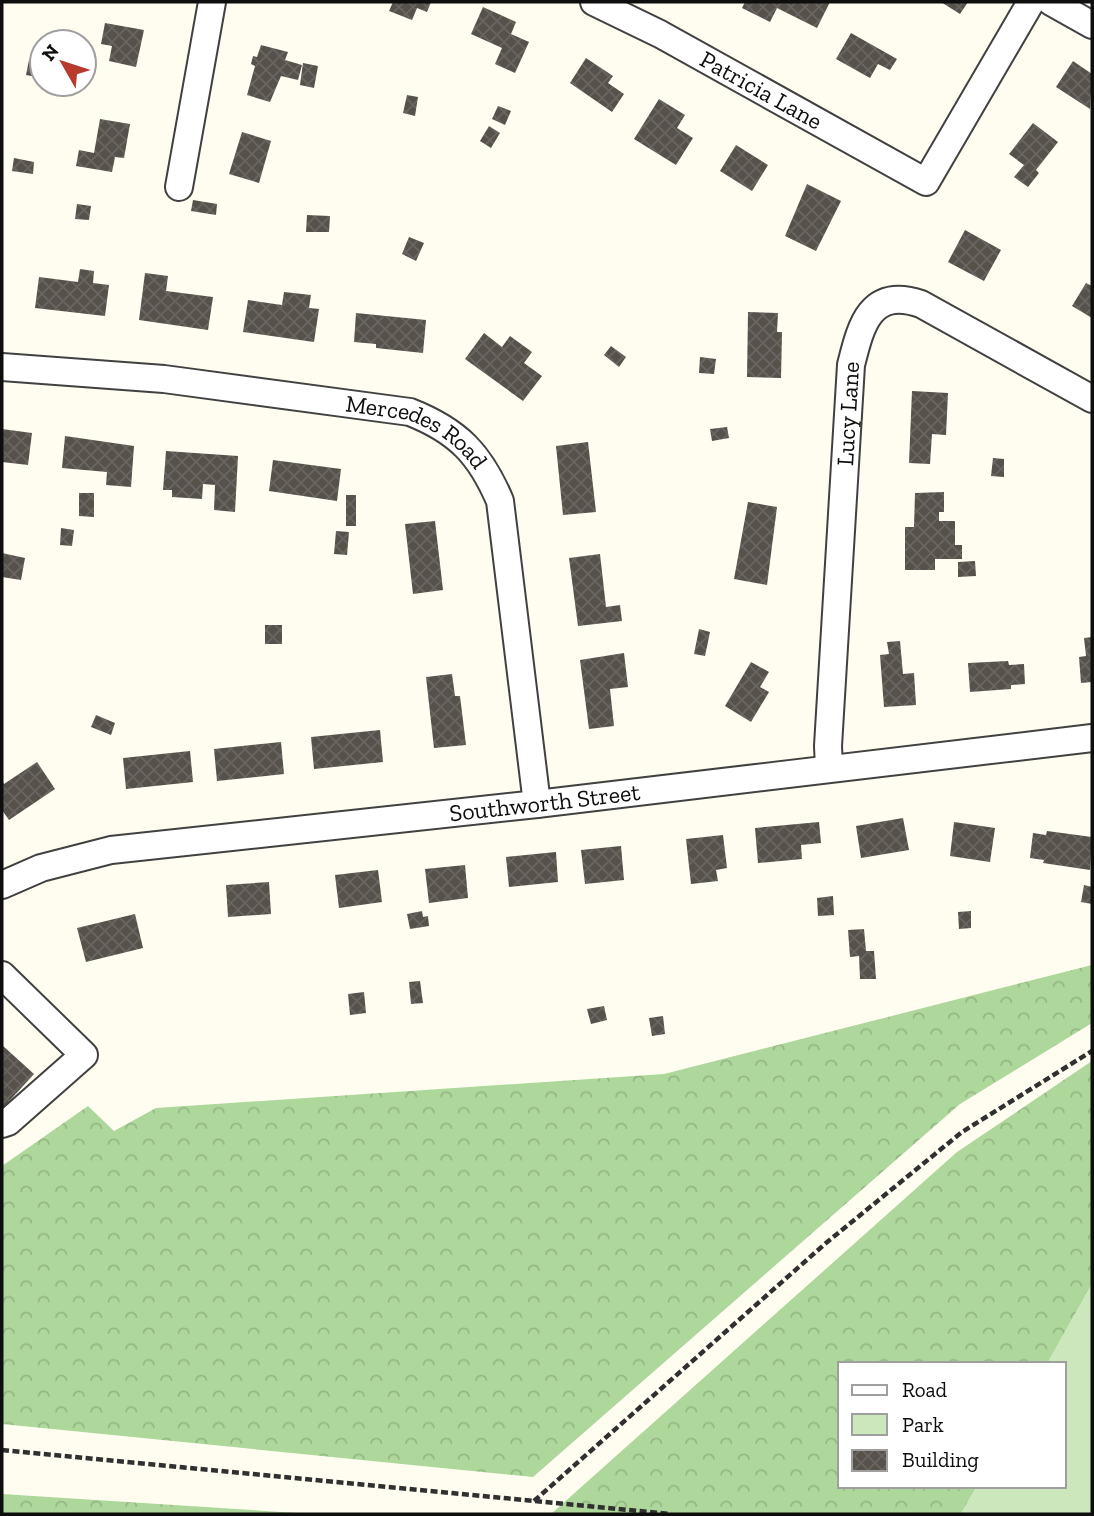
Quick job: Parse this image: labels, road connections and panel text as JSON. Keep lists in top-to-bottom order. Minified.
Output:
{"streets":{"street":["Patricia Lane","Lucy Lane","Mercedes Road","Southworth Street"]},"crossings":[["Lucy Lane","Southworth Street"],["Mercedes Road","Southworth Street"]],"legend":["Road","Park","Building"],"north":"top left"}
